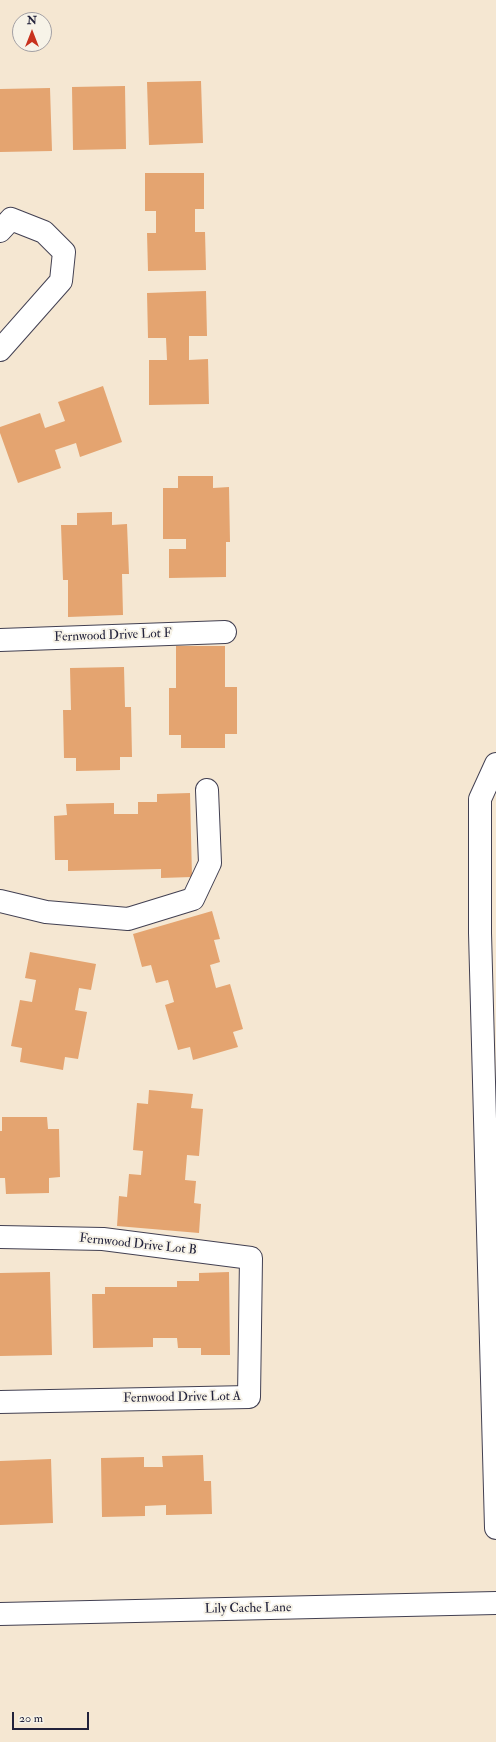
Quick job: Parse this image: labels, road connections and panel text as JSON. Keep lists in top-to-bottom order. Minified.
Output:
{"streets":{"street":["Fernwood Drive Lot F","Fernwood Drive Lot B","Fernwood Drive Lot A","Lily Cache Lane"]},"crossings":[["Fernwood Drive Lot B","Fernwood Drive Lot A"]],"scale_bar":"20 m","north":"top"}
